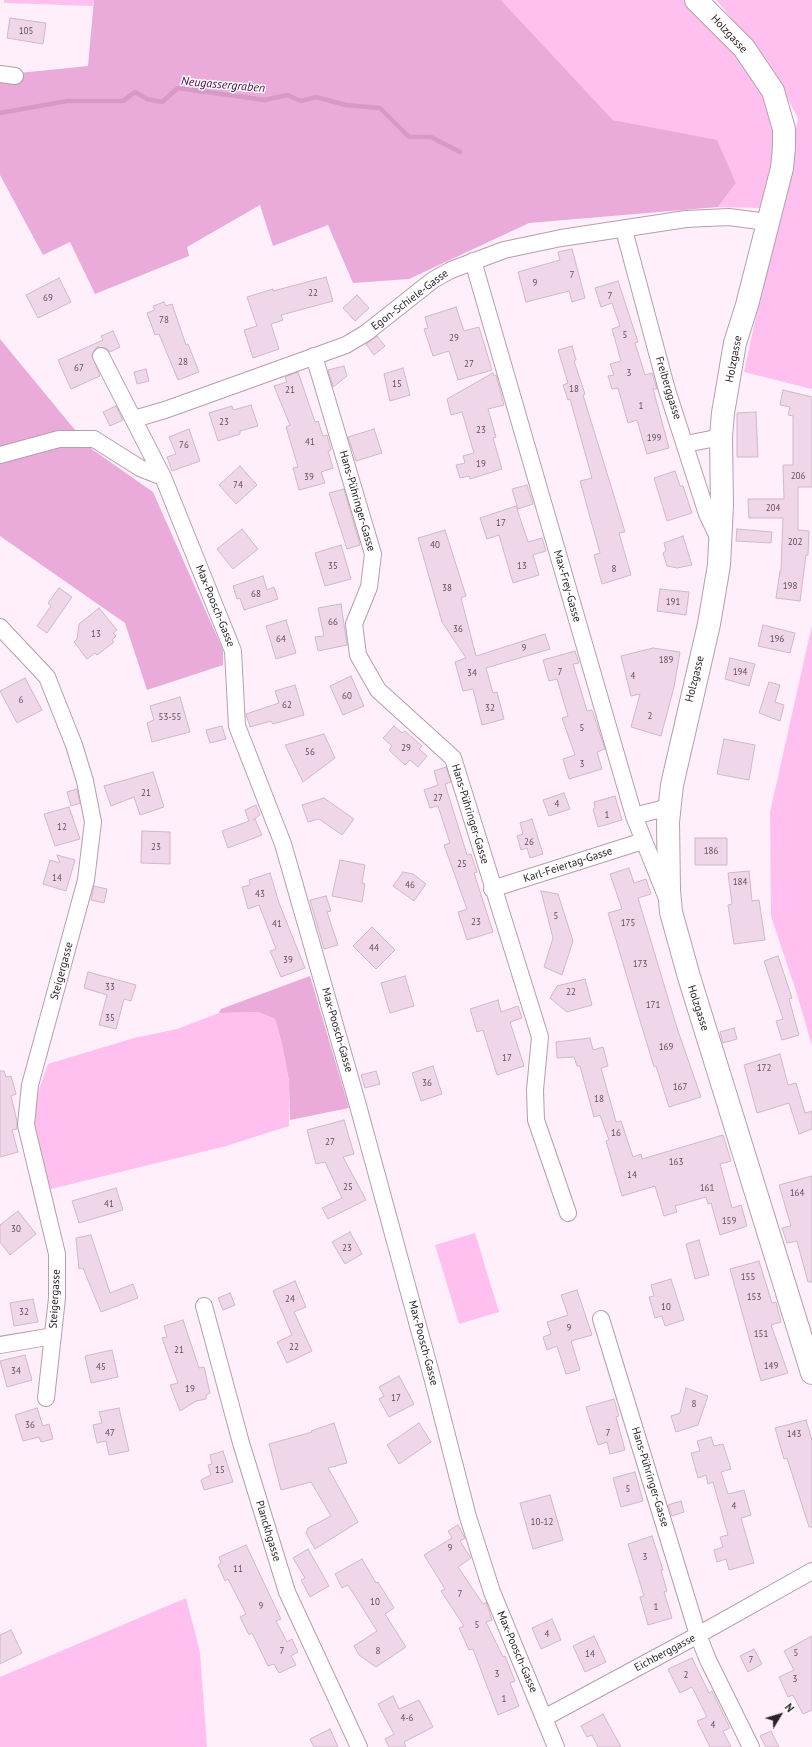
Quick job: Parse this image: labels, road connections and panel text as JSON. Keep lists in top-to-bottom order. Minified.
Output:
{"streets":{"street":["Holzgasse","Egon-Schiele-Gasse","Freiberggasse","Hans-Pühringer-Gasse","Max-Frey-Gasse","Max-Poosch-Gasse","Karl-Feiertag-Gasse","Steigergasse","Planckhgasse","Eichberggasse"]},"crossings":[["Holzgasse","Egon-Schiele-Gasse"],["Holzgasse","Freiberggasse"],["Holzgasse","Max-Frey-Gasse"],["Egon-Schiele-Gasse","Freiberggasse"],["Egon-Schiele-Gasse","Hans-Pühringer-Gasse"],["Egon-Schiele-Gasse","Max-Frey-Gasse"],["Egon-Schiele-Gasse","Max-Poosch-Gasse"],["Hans-Pühringer-Gasse","Karl-Feiertag-Gasse"],["Hans-Pühringer-Gasse","Eichberggasse"],["Max-Frey-Gasse","Karl-Feiertag-Gasse"],["Max-Poosch-Gasse","Eichberggasse"]],"water":["Neugassergraben"],"house_numbers":["105","7","9","22","7","69","78","5","29","28","27","67","3","15","18","21","1","23","23","199","41","76","19","206","39","74","204","17","202","40","35","13","8","198","38","68","191","66","36","13","64","196","9","189","7","194","34","4","60","6","62","32","2","53-55","5","29","56","3","21","27","4","1","12","26","23","186","25","14","184","46","43","5","23","175","41","44","39","173","33","22","171","35","169","17","172","36","167","18","16","27","163","14","25","161","164","41","159","30","23","155","153","24","10","32","9","151","22","21","149","45","34","19","17","8","36","47","7","143","15","5","4","10-12","9","3","11","7","10","9","1","5","4","7","8","5","14","7","3","2","3","1","4-6","4"],"north":"top right"}
